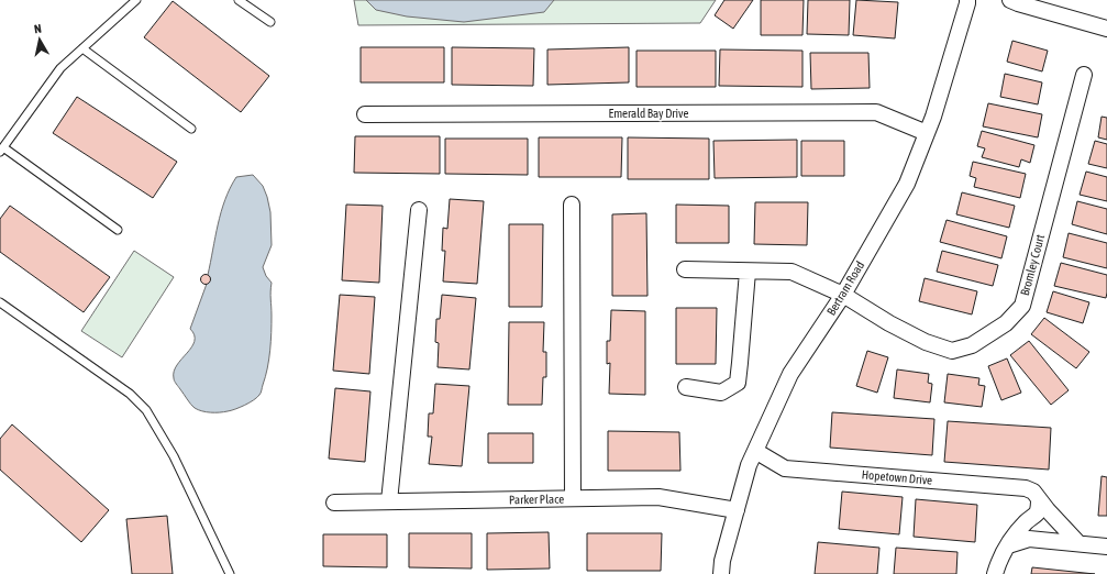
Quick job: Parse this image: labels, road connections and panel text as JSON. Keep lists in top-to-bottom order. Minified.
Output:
{"streets":{"street":["Emerald Bay Drive","Bromley Court","Bertram Road","Hopetown Drive","Parker Place"]},"crossings":[["Emerald Bay Drive","Bertram Road"],["Bromley Court","Bertram Road"],["Bertram Road","Hopetown Drive"],["Bertram Road","Parker Place"]],"north":"top"}
